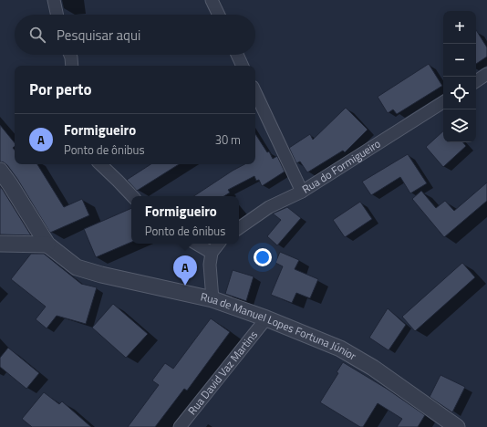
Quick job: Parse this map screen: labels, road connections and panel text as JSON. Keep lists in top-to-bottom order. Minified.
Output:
{"streets":{"street":["Rua do Formigueiro","Rua de Manuel Lopes Fortuna Júnior","Rua David Vaz Martins"]},"crossings":[["Rua de Manuel Lopes Fortuna Júnior","Rua David Vaz Martins"]],"page":{"map_buttons":["+","−"],"search":"Pesquisar aqui","heading":"Por perto","list":[{"mark":"A","name":"Formigueiro","note":"Ponto de ônibus","value":"30 m"}],"popup":["Formigueiro","Ponto de ônibus"],"pins":"A"}}
